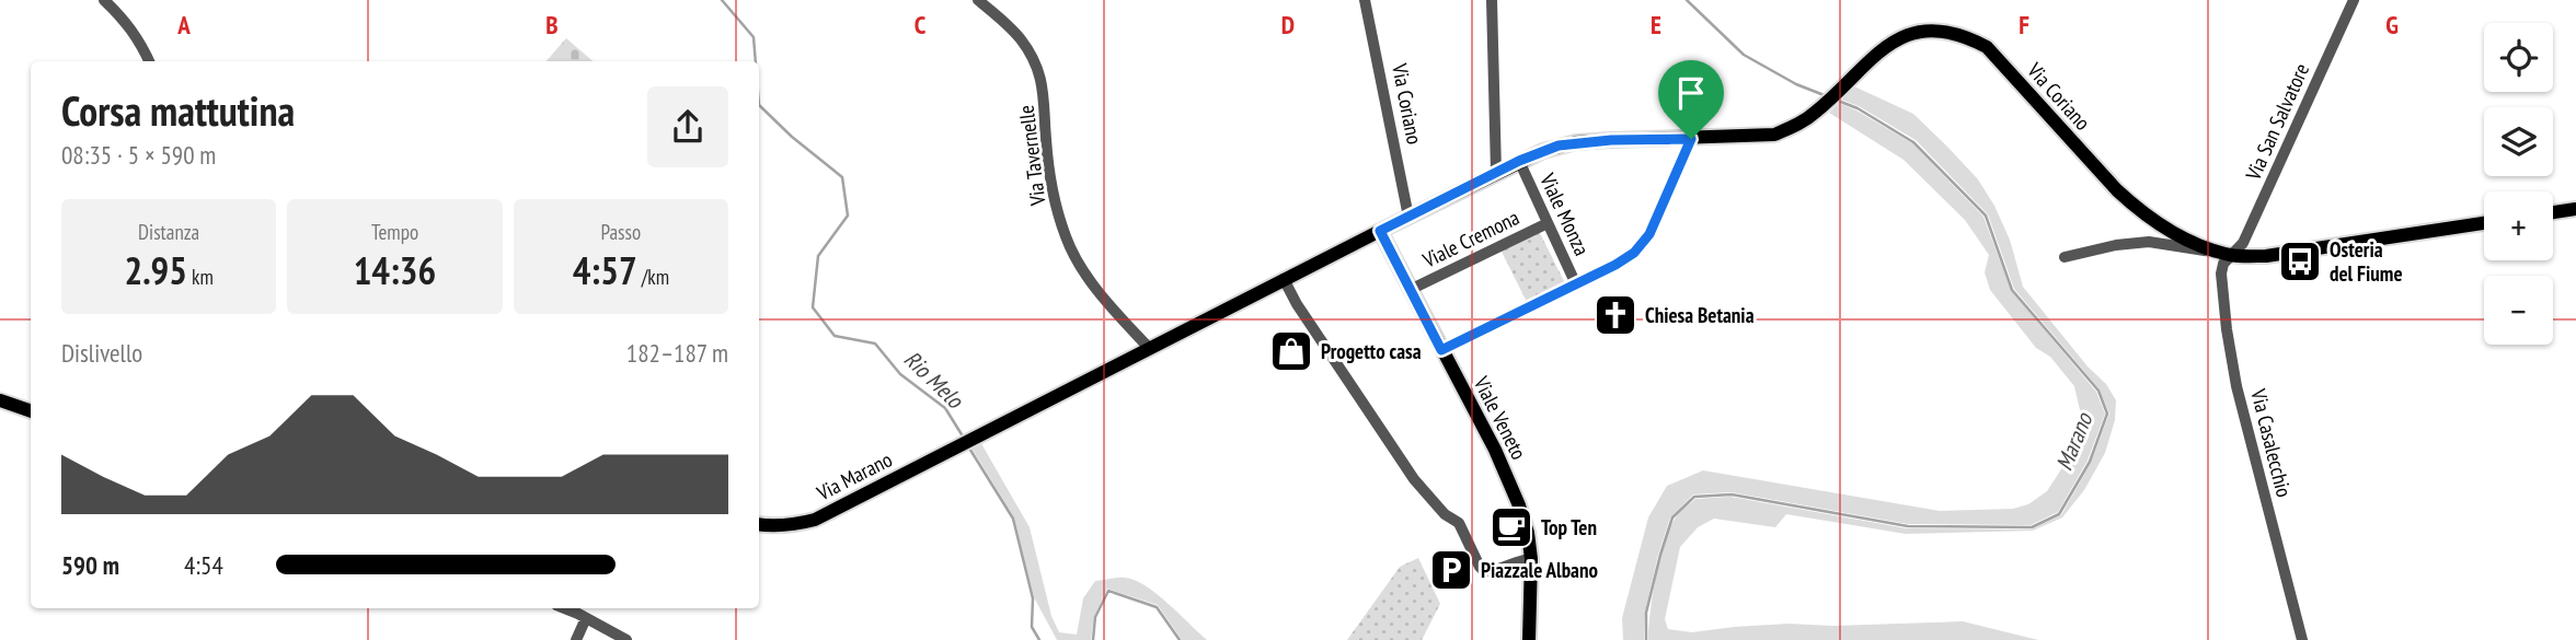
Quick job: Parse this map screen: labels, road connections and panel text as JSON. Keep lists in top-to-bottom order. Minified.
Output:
{"streets":{"main road":["Via Coriano","Viale Veneto","Via Marano"],"street":["Via San Salvatore","Via Tavernelle","Viale Monza","Viale Cremona","Via Casalecchio"]},"crossings":[["Via Coriano","Via San Salvatore"],["Via Coriano","Viale Monza"],["Via Coriano","Viale Veneto"],["Via Coriano","Via Casalecchio"],["Via Coriano","Via Marano"],["Via San Salvatore","Via Casalecchio"],["Via Tavernelle","Via Marano"],["Viale Monza","Viale Cremona"],["Viale Cremona","Viale Veneto"],["Viale Veneto","Via Marano"]],"water":["Rio Melo","Marano"],"places":{"bus stop":["Osteria del Fiume"],"church":["Chiesa Betania"],"shop":["Progetto casa"],"cafe":["Top Ten"],"parking":["Piazzale Albano"]},"page":{"map_buttons":["+","−"],"heading":["Corsa mattutina","08:35 · 5 × 590 m"],"stats":[["Distanza","2.95 km"],["Tempo","14:36"],["Passo","4:57 /km"]],"chart":["Dislivello","182–187 m"],"list":[{"name":"590 m","note":"4:54"}]},"grid":{"columns":["A","B","C","D","E","F","G"]}}
